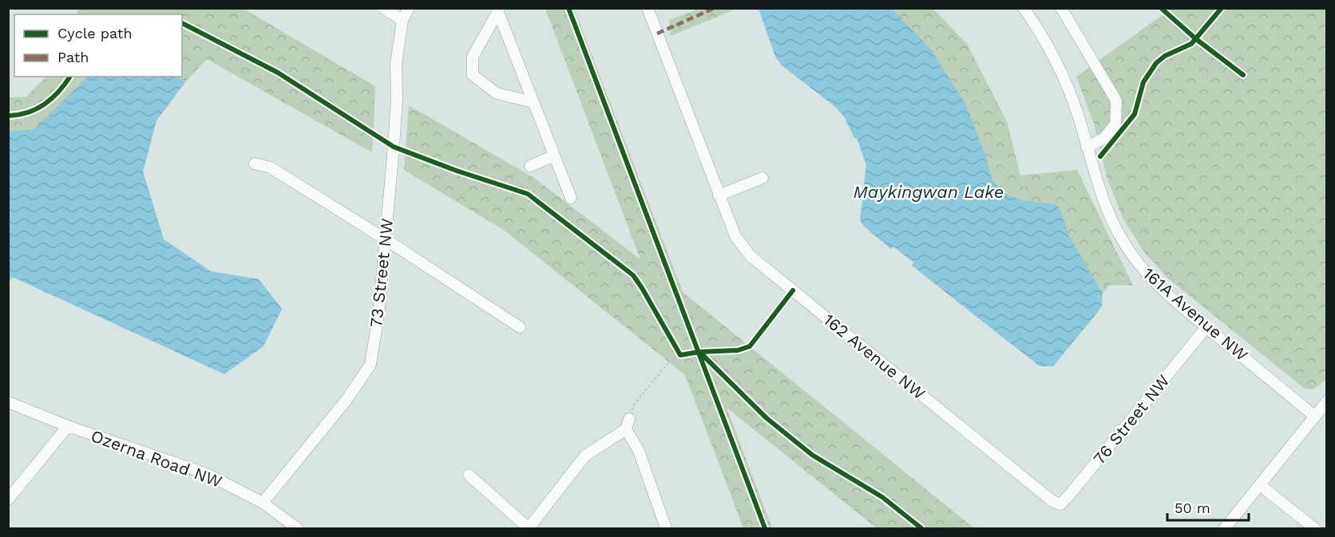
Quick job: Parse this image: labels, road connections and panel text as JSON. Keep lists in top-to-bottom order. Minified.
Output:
{"streets":{"street":["73 Street NW","161A Avenue NW","162 Avenue NW","76 Street NW","Ozerna Road NW"]},"crossings":[["73 Street NW","Ozerna Road NW"],["161A Avenue NW","76 Street NW"],["162 Avenue NW","76 Street NW"]],"water":["Maykingwan Lake"],"legend":["Cycle path","Path"],"scale_bar":"50 m"}
